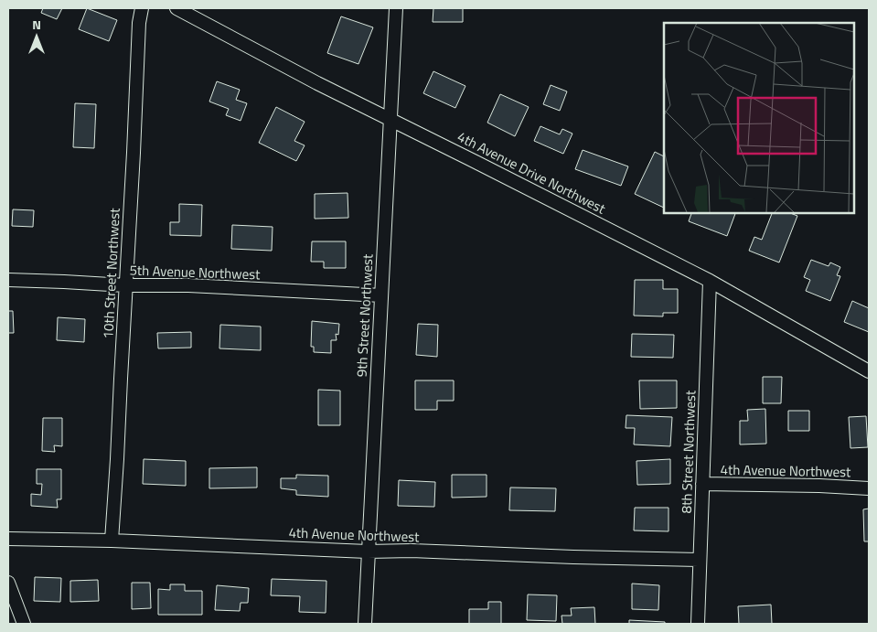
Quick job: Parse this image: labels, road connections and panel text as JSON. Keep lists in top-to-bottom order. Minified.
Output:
{"streets":{"street":["4th Avenue Drive Northwest","5th Avenue Northwest","10th Street Northwest","9th Street Northwest","8th Street Northwest","4th Avenue Northwest"]},"crossings":[["4th Avenue Drive Northwest","9th Street Northwest"],["4th Avenue Drive Northwest","8th Street Northwest"],["5th Avenue Northwest","10th Street Northwest"],["5th Avenue Northwest","9th Street Northwest"],["10th Street Northwest","4th Avenue Northwest"],["9th Street Northwest","4th Avenue Northwest"],["8th Street Northwest","4th Avenue Northwest"]],"north":"top"}
